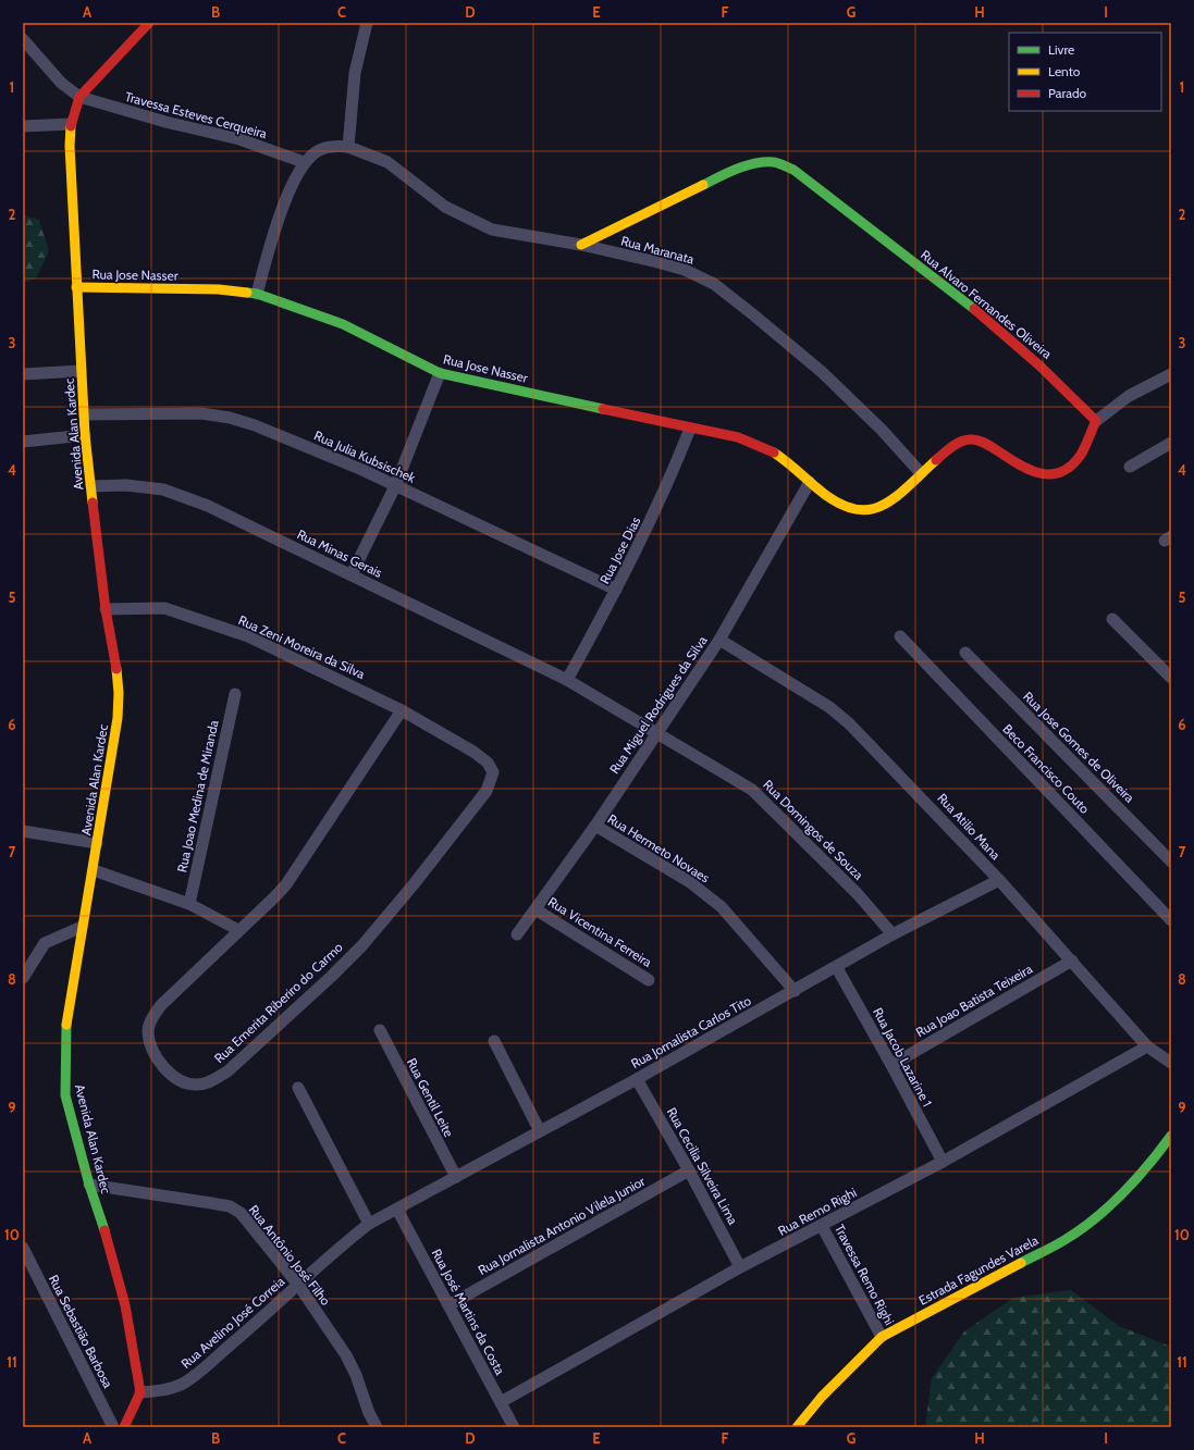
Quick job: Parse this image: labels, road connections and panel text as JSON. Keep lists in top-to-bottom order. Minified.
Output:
{"streets":{"street":["Travessa Esteves Cerqueira","Rua Maranata","Rua Jose Nasser","Rua Alvaro Fernandes Oliveira","Avenida Alan Kardec","Rua Julia Kubsischek","Rua Jose Dias","Rua Minas Gerais","Rua Zeni Moreira da Silva","Rua Miguel Rodrigues da Silva","Rua Jose Gomes de Oliveira","Beco Francisco Couto","Rua Joao Medina de Miranda","Rua Atilio Mana","Rua Domingos de Souza","Rua Hermeto Novaes","Rua Vicentina Ferreira","Rua Joao Batista Teixeira","Rua Emerita Riberiro do Carmo","Rua Jornalista Carlos Tito","Rua Jacob Lazarine 1","Rua Gentil Leite","Rua Cecilia Silveira Lima","Rua Remo Righi","Rua Jornalista Antonio Vilela Junior","Rua Antônio José Filho","Estrada Fagundes Varela","Travessa Remo Righi","Rua José Martins da Costa","Rua Avelino José Correia","Rua Sebastião Barbosa"]},"crossings":[["Rua Maranata","Rua Alvaro Fernandes Oliveira"],["Rua Jose Nasser","Avenida Alan Kardec"],["Rua Jose Nasser","Rua Jose Dias"],["Rua Jose Nasser","Rua Miguel Rodrigues da Silva"],["Avenida Alan Kardec","Rua Julia Kubsischek"],["Avenida Alan Kardec","Rua Minas Gerais"],["Avenida Alan Kardec","Rua Zeni Moreira da Silva"],["Avenida Alan Kardec","Rua Antônio José Filho"],["Avenida Alan Kardec","Rua Avelino José Correia"],["Rua Julia Kubsischek","Rua Jose Dias"],["Rua Jose Dias","Rua Minas Gerais"],["Rua Jose Dias","Rua Domingos de Souza"],["Rua Minas Gerais","Rua Domingos de Souza"],["Rua Zeni Moreira da Silva","Rua Emerita Riberiro do Carmo"],["Rua Miguel Rodrigues da Silva","Rua Atilio Mana"],["Rua Miguel Rodrigues da Silva","Rua Domingos de Souza"],["Rua Miguel Rodrigues da Silva","Rua Hermeto Novaes"],["Rua Miguel Rodrigues da Silva","Rua Vicentina Ferreira"],["Rua Atilio Mana","Rua Joao Batista Teixeira"],["Rua Atilio Mana","Rua Jornalista Carlos Tito"],["Rua Atilio Mana","Rua Remo Righi"],["Rua Domingos de Souza","Rua Jornalista Carlos Tito"],["Rua Hermeto Novaes","Rua Jornalista Carlos Tito"],["Rua Joao Batista Teixeira","Rua Jacob Lazarine 1"],["Rua Jornalista Carlos Tito","Rua Jacob Lazarine 1"],["Rua Jornalista Carlos Tito","Rua Gentil Leite"],["Rua Jornalista Carlos Tito","Rua Cecilia Silveira Lima"],["Rua Jornalista Carlos Tito","Rua José Martins da Costa"],["Rua Jornalista Carlos Tito","Rua Avelino José Correia"],["Rua Jacob Lazarine 1","Rua Remo Righi"],["Rua Cecilia Silveira Lima","Rua Remo Righi"],["Rua Cecilia Silveira Lima","Rua Jornalista Antonio Vilela Junior"],["Rua Remo Righi","Travessa Remo Righi"],["Rua Remo Righi","Rua José Martins da Costa"],["Rua Jornalista Antonio Vilela Junior","Rua José Martins da Costa"],["Rua Antônio José Filho","Rua Avelino José Correia"],["Estrada Fagundes Varela","Travessa Remo Righi"],["Rua José Martins da Costa","Rua Avelino José Correia"]],"legend":["Livre","Lento","Parado"],"grid":{"columns":["A","B","C","D","E","F","G","H","I"],"rows":["1","2","3","4","5","6","7","8","9","10","11"]}}
